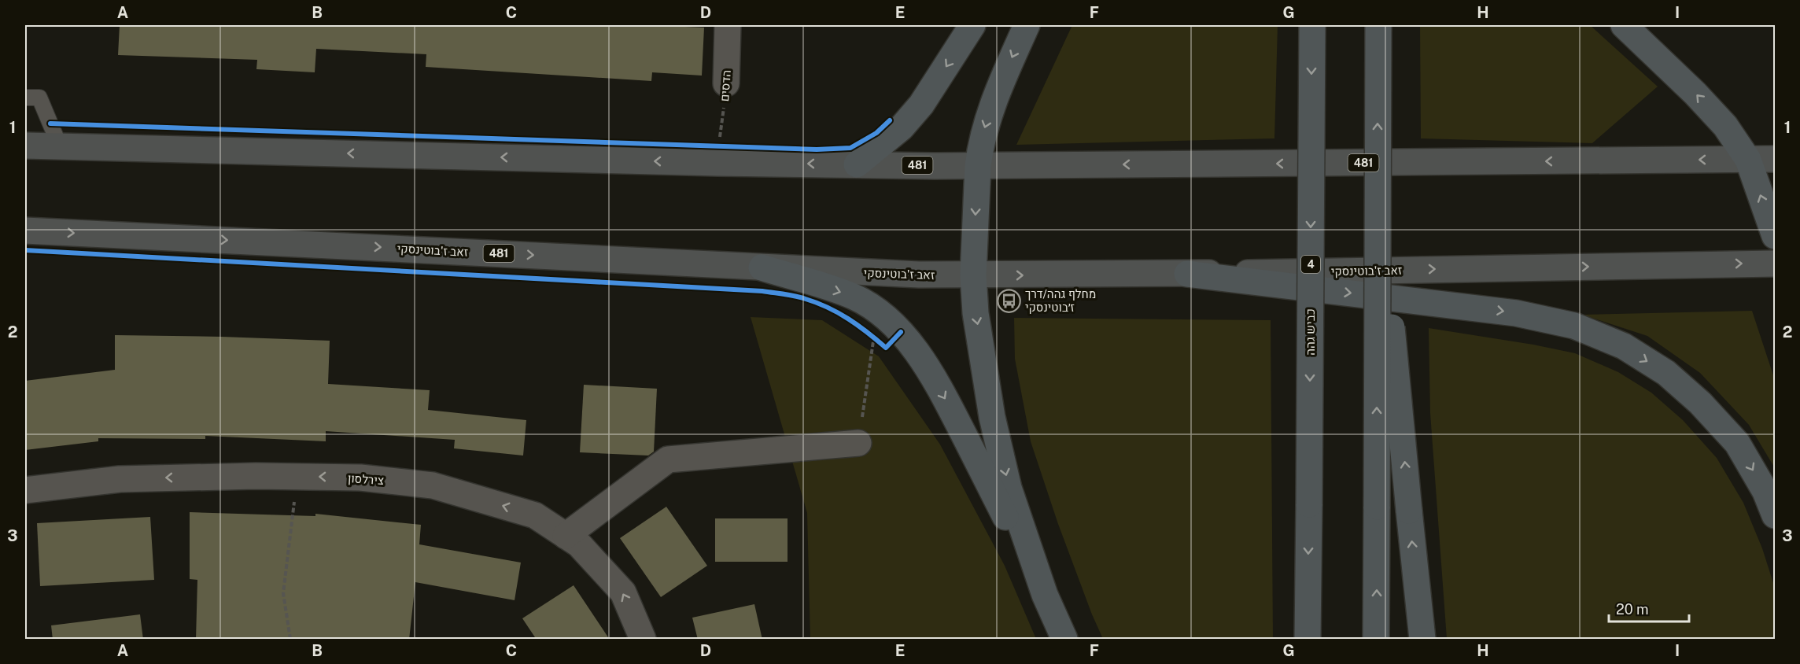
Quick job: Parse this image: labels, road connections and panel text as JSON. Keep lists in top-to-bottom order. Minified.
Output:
{"streets":{"highway":["4","כביש גהה"],"main road":["481","זאב ז'בוטינסקי"],"street":["הדסים","צירלסון"]},"one_way":["צירלסון"],"places":{"bus stop":["מחלף גהה/דרך ז׳בוטינסקי"]},"scale_bar":"20 m","grid":{"columns":["A","B","C","D","E","F","G","H","I"],"rows":["1","2","3"]}}
